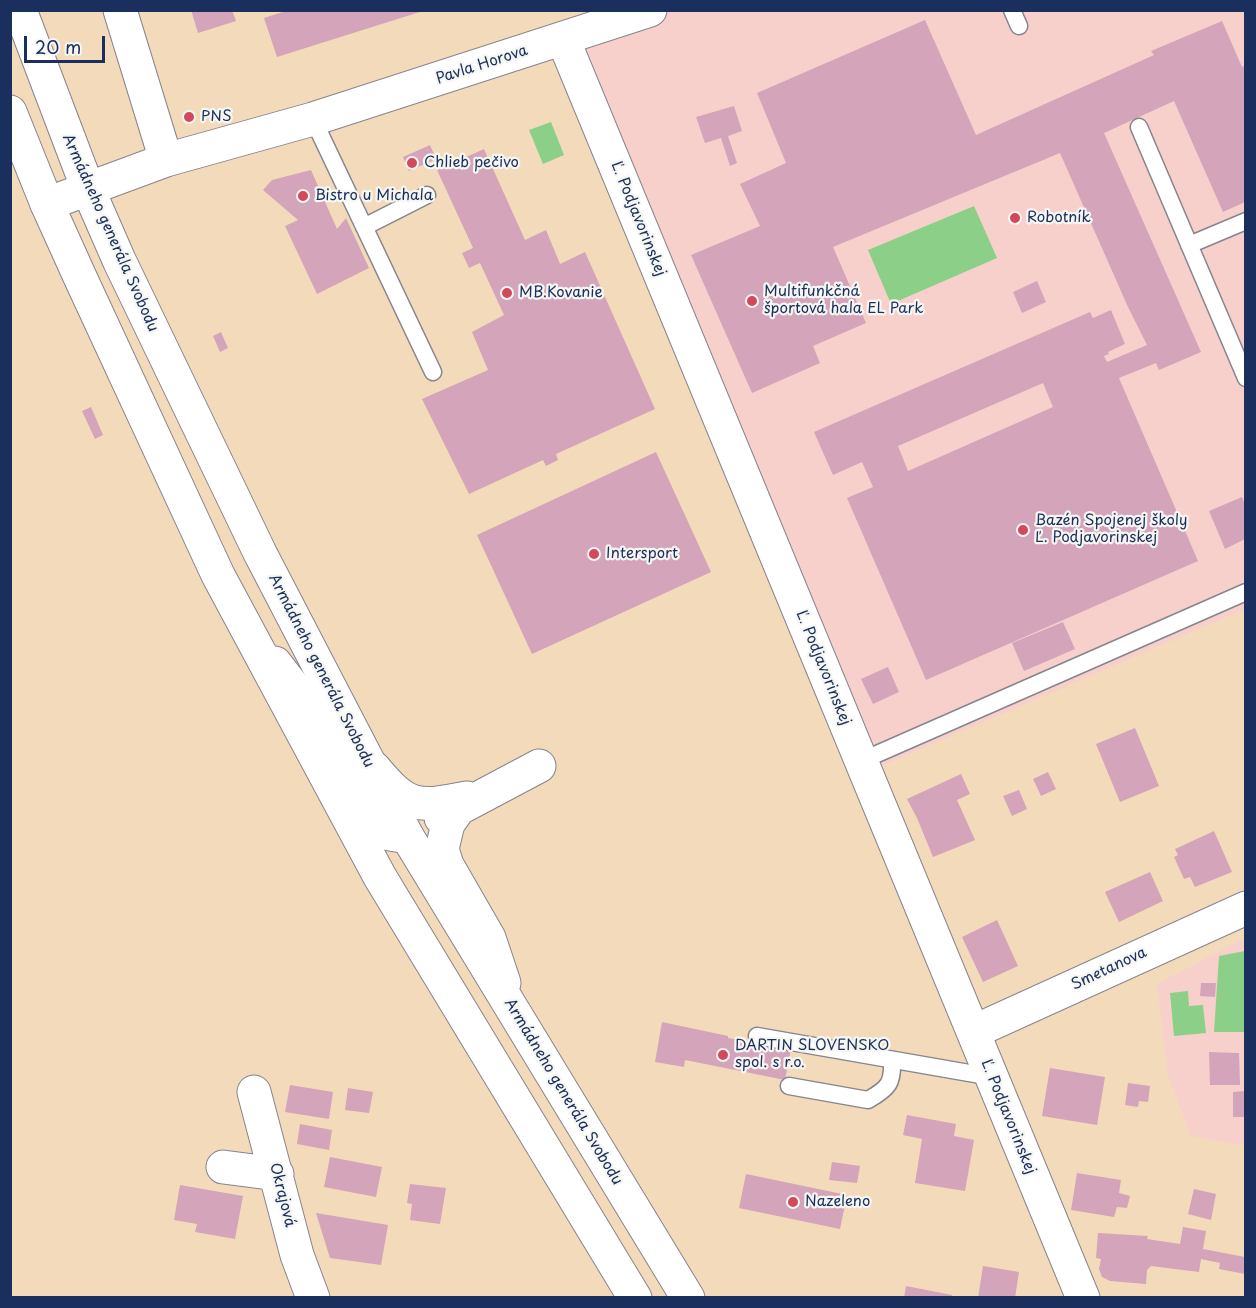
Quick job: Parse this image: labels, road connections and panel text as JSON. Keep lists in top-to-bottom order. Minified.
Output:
{"streets":{"street":["Pavla Horova","Ľ. Podjavorinskej","Armádneho generála Svobodu","Smetanova","Okrajová"]},"crossings":[["Pavla Horova","Ľ. Podjavorinskej"],["Pavla Horova","Armádneho generála Svobodu"],["Ľ. Podjavorinskej","Smetanova"]],"places":["PNS","Chlieb pečivo","Bistro u Michala","Robotník","MB.Kovanie","Multifunkčná športová hala EL Park","Bazén Spojenej školy Ľ. Podjavorinskej","Intersport","DARTIN SLOVENSKO spol. s r.o.","Nazeleno"],"scale_bar":"20 m"}
